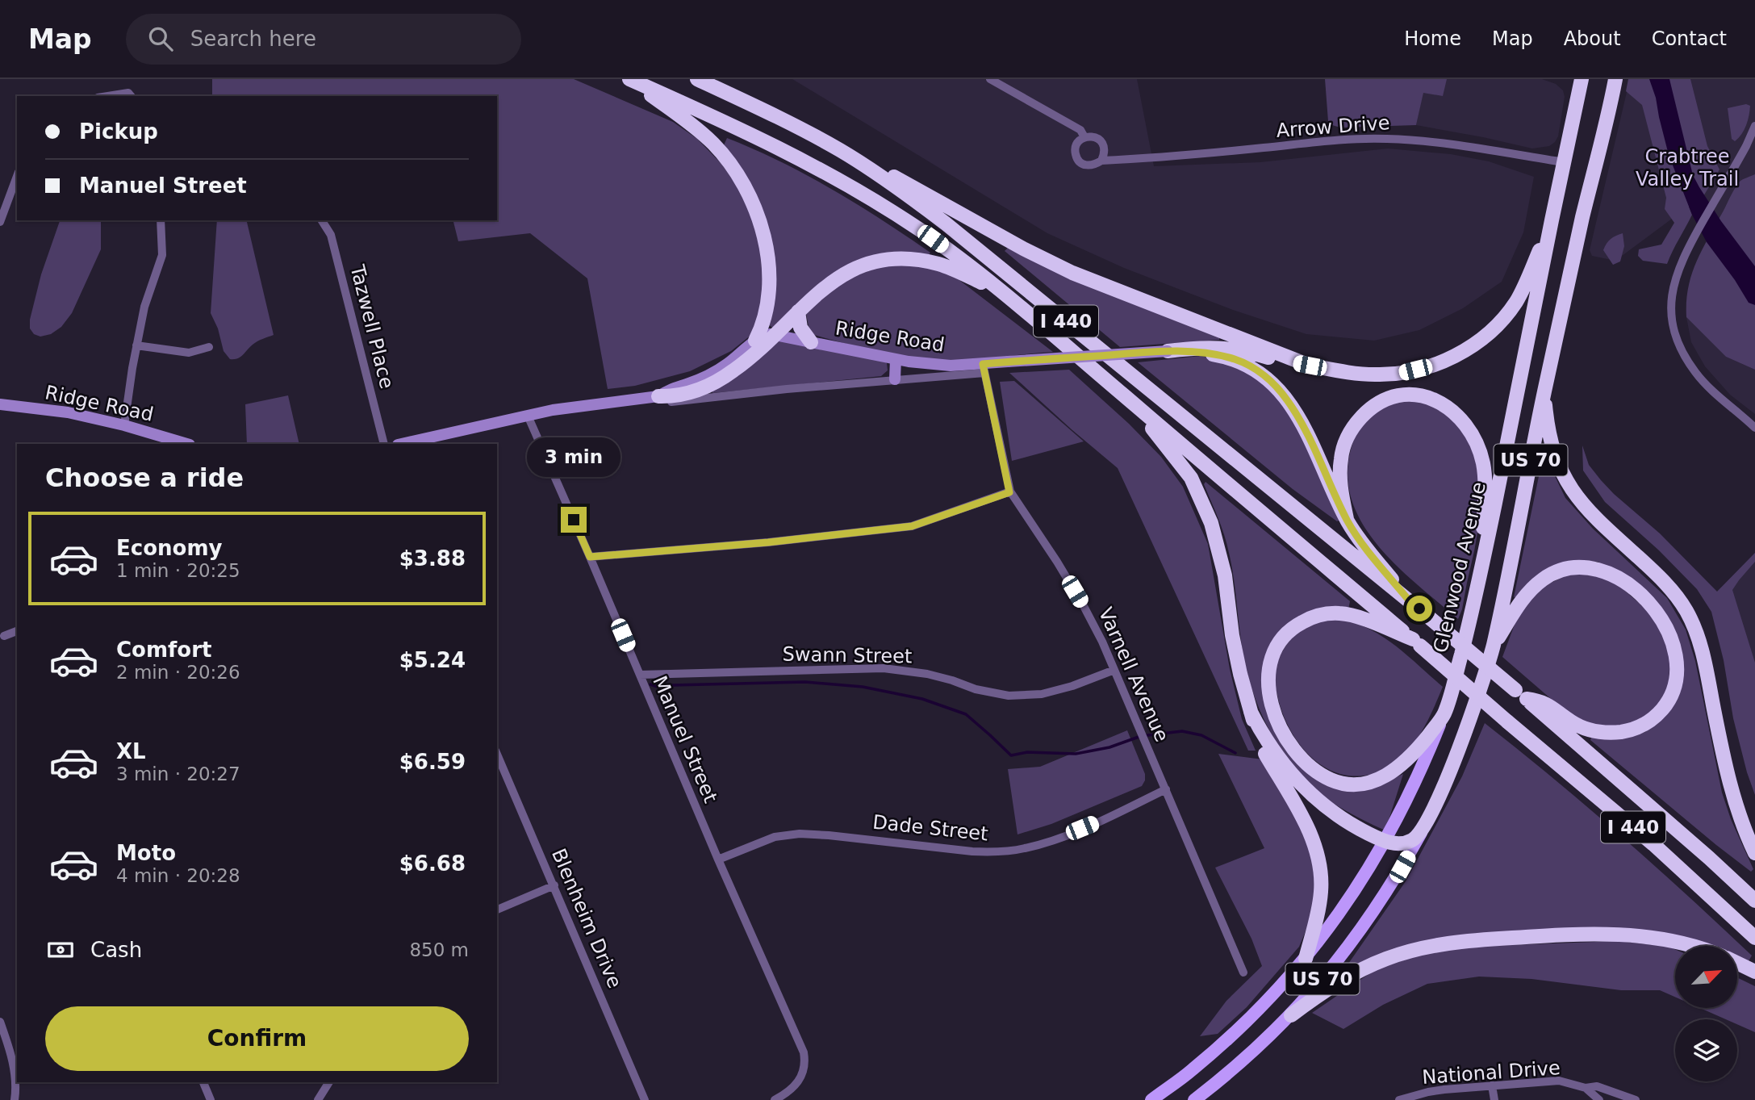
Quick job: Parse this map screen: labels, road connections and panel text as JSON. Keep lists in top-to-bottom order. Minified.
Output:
{"streets":{"highway":["I 440","US 70","Glenwood Avenue"],"street":["Arrow Drive","Tazwell Place","Ridge Road","Swann Street","Varnell Avenue","Manuel Street","Dade Street","Blenheim Drive","National Drive"]},"crossings":[["Arrow Drive","Glenwood Avenue"],["Ridge Road","Varnell Avenue"],["Ridge Road","Manuel Street"],["Swann Street","Varnell Avenue"],["Swann Street","Manuel Street"],["Varnell Avenue","Dade Street"],["Manuel Street","Dade Street"]],"parks":["Crabtree Valley Trail"],"north":"top right","page":{"header":"Map","search":"Search here","nav":["Home","Map","About","Contact"],"banner":["Pickup","Manuel Street"],"bubble":"3 min","heading":"Choose a ride","list":[{"name":"Economy","note":"1 min · 20:25","value":"$3.88"},{"name":"Comfort","note":"2 min · 20:26","value":"$5.24"},{"name":"XL","note":"3 min · 20:27","value":"$6.59"},{"name":"Moto","note":"4 min · 20:28","value":"$6.68"}],"pay":["Cash","850 m"],"buttons":"Confirm"}}
